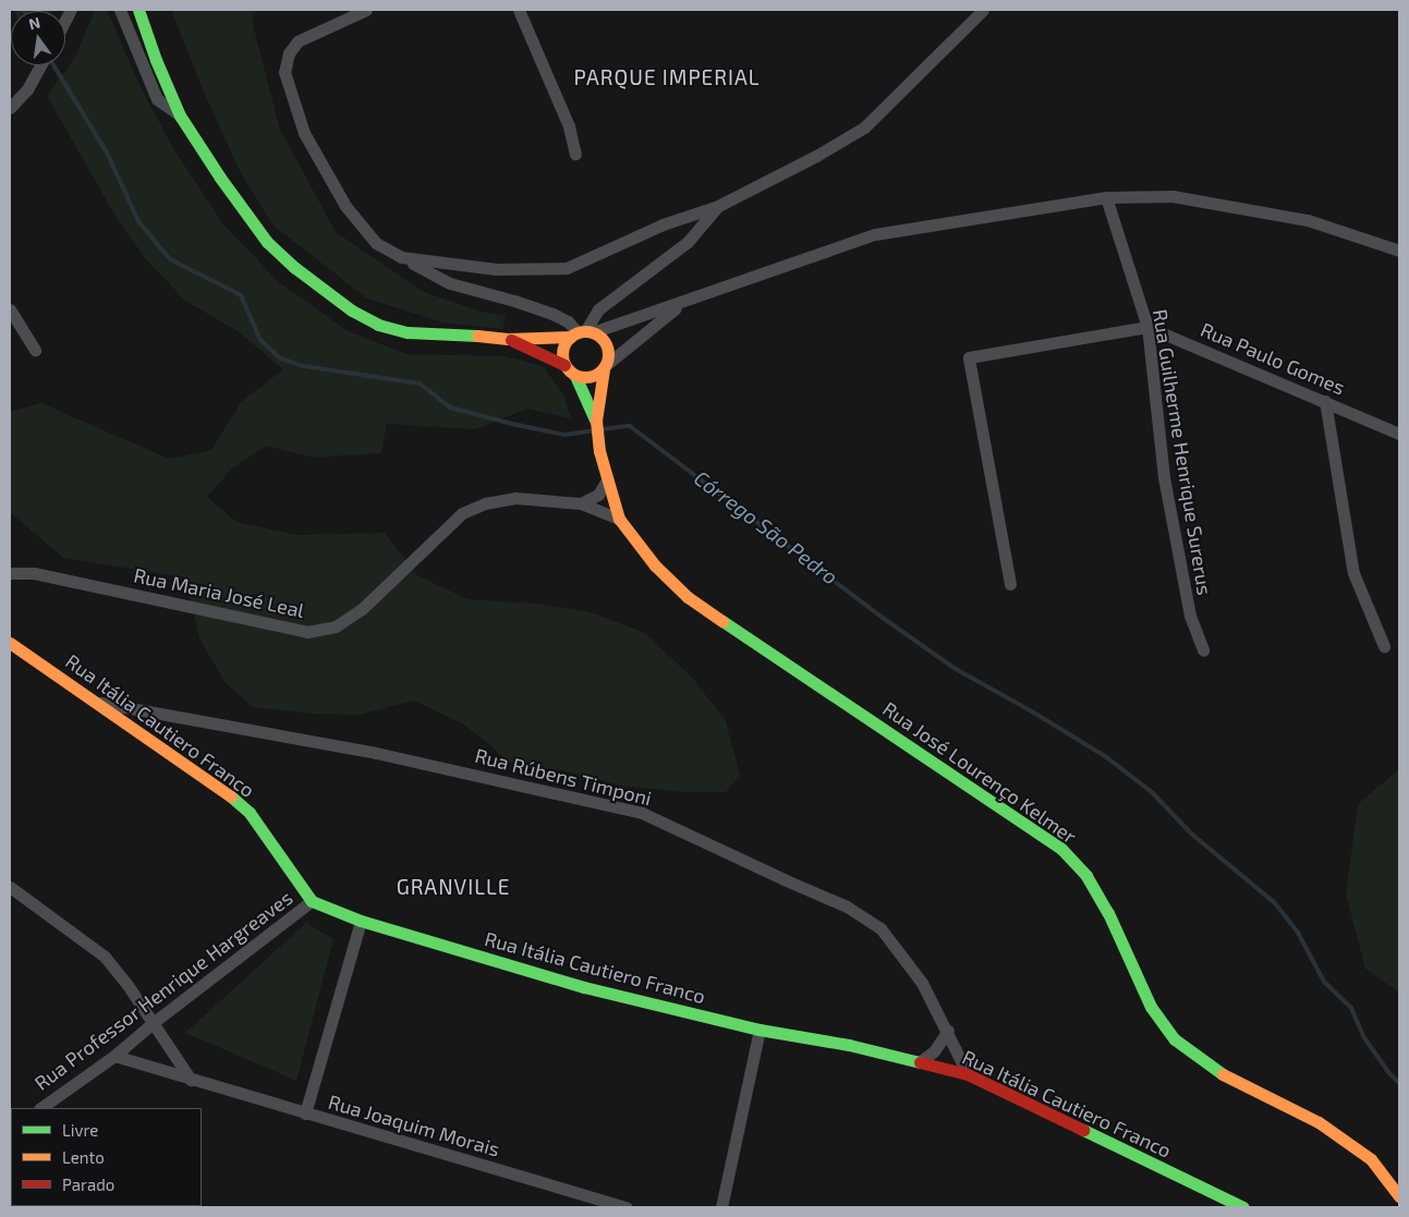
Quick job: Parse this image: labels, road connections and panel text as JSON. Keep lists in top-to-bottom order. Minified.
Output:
{"streets":{"main road":["Rua Itália Cautiero Franco","Rua José Lourenço Kelmer"],"street":["Rua Paulo Gomes","Rua Guilherme Henrique Surerus","Rua Maria José Leal","Rua Rúbens Timponi","Rua Professor Henrique Hargreaves","Rua Joaquim Morais"]},"crossings":[["Rua Paulo Gomes","Rua Guilherme Henrique Surerus"],["Rua Maria José Leal","Rua José Lourenço Kelmer"],["Rua Itália Cautiero Franco","Rua Rúbens Timponi"],["Rua Itália Cautiero Franco","Rua Professor Henrique Hargreaves"],["Rua Professor Henrique Hargreaves","Rua Joaquim Morais"]],"districts":["PARQUE IMPERIAL","GRANVILLE"],"water":["Córrego São Pedro"],"legend":["Livre","Lento","Parado"],"north":"top"}
